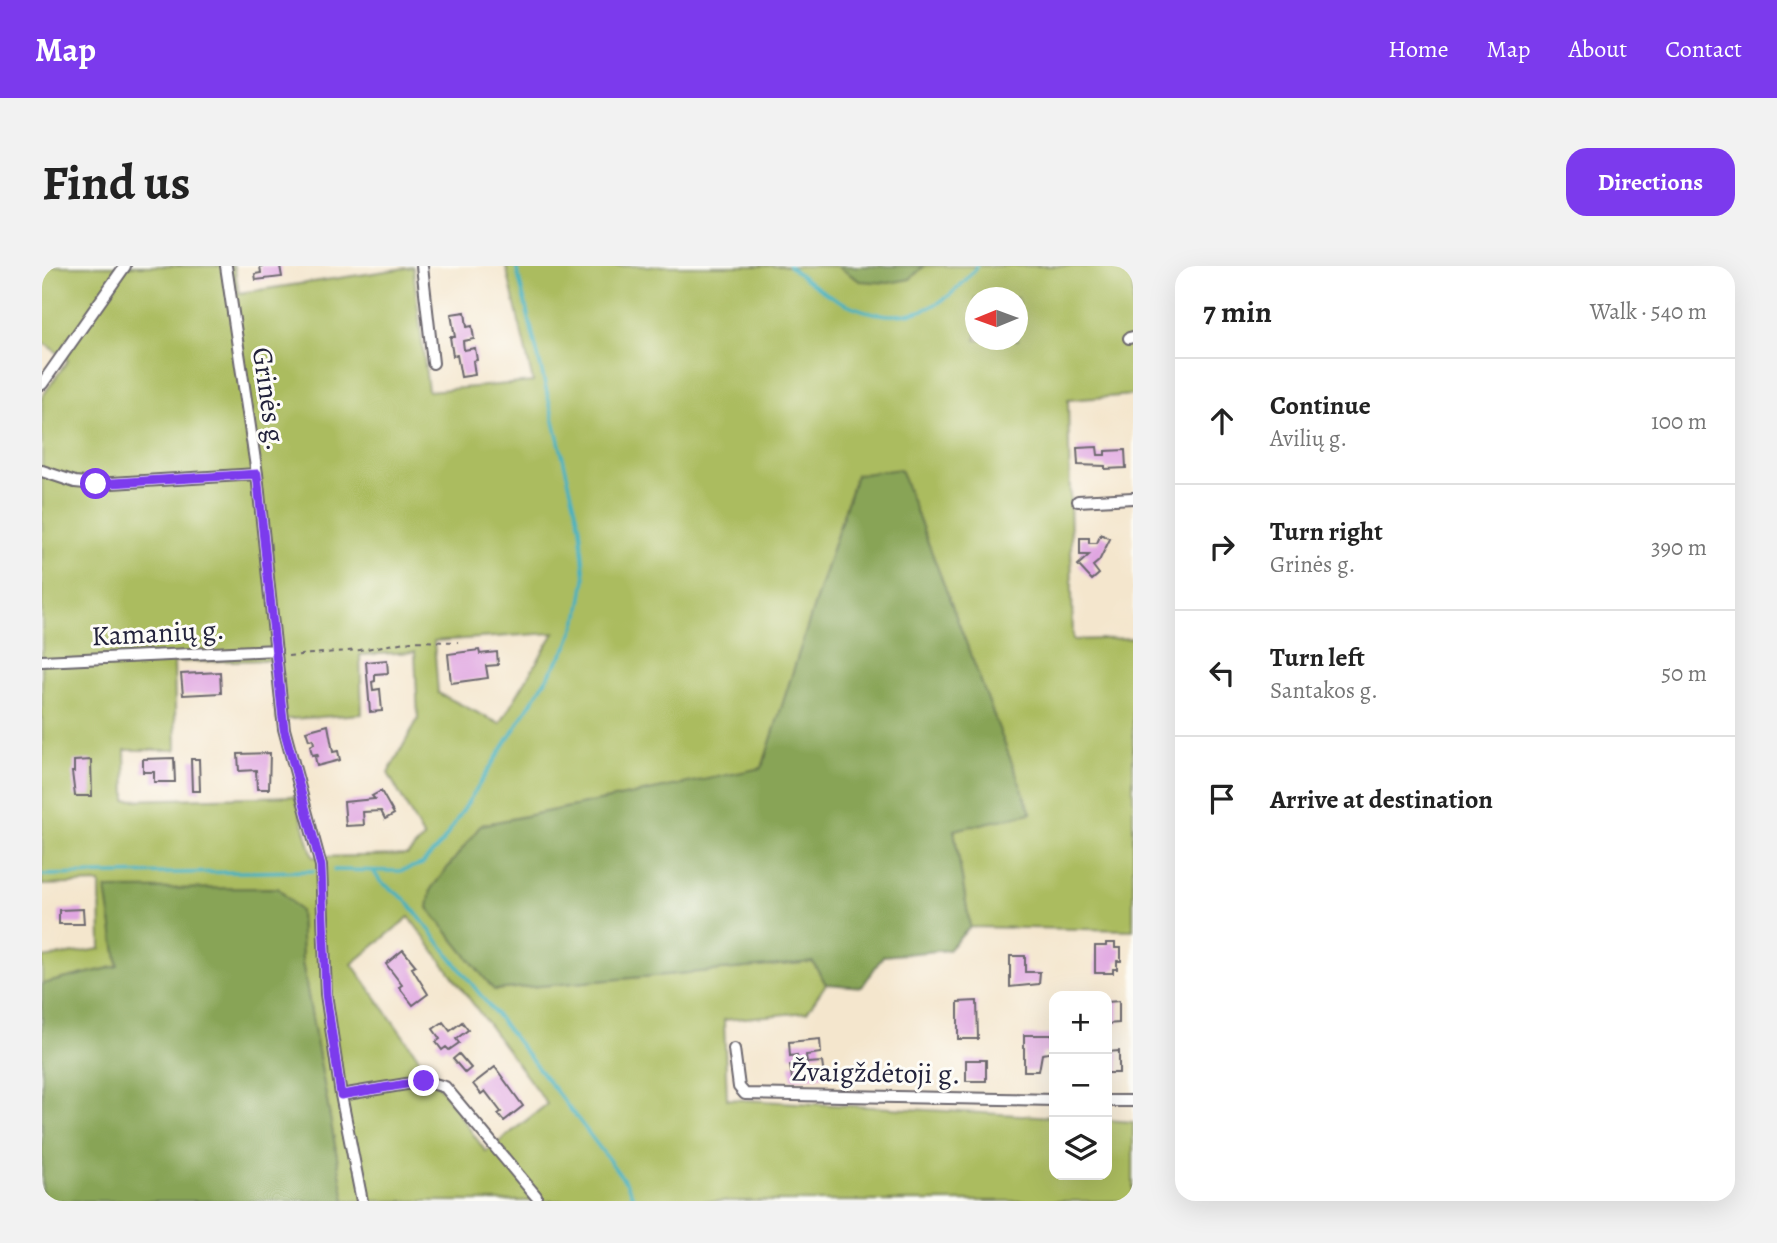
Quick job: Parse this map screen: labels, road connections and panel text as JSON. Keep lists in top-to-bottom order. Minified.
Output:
{"streets":{"street":["Grinės g.","Kamanių g.","Žvaigždėtoji g."]},"crossings":[["Grinės g.","Kamanių g."]],"north":"left","page":{"header":"Map","nav":["Home","Map","About","Contact"],"buttons":"Directions","title":"Find us","heading":["7 min","Walk · 540 m"],"list":[["Continue","Avilių g.","100 m"],["Turn right","Grinės g.","390 m"],["Turn left","Santakos g.","50 m"],"Arrive at destination"],"map_buttons":["+","−"]}}
